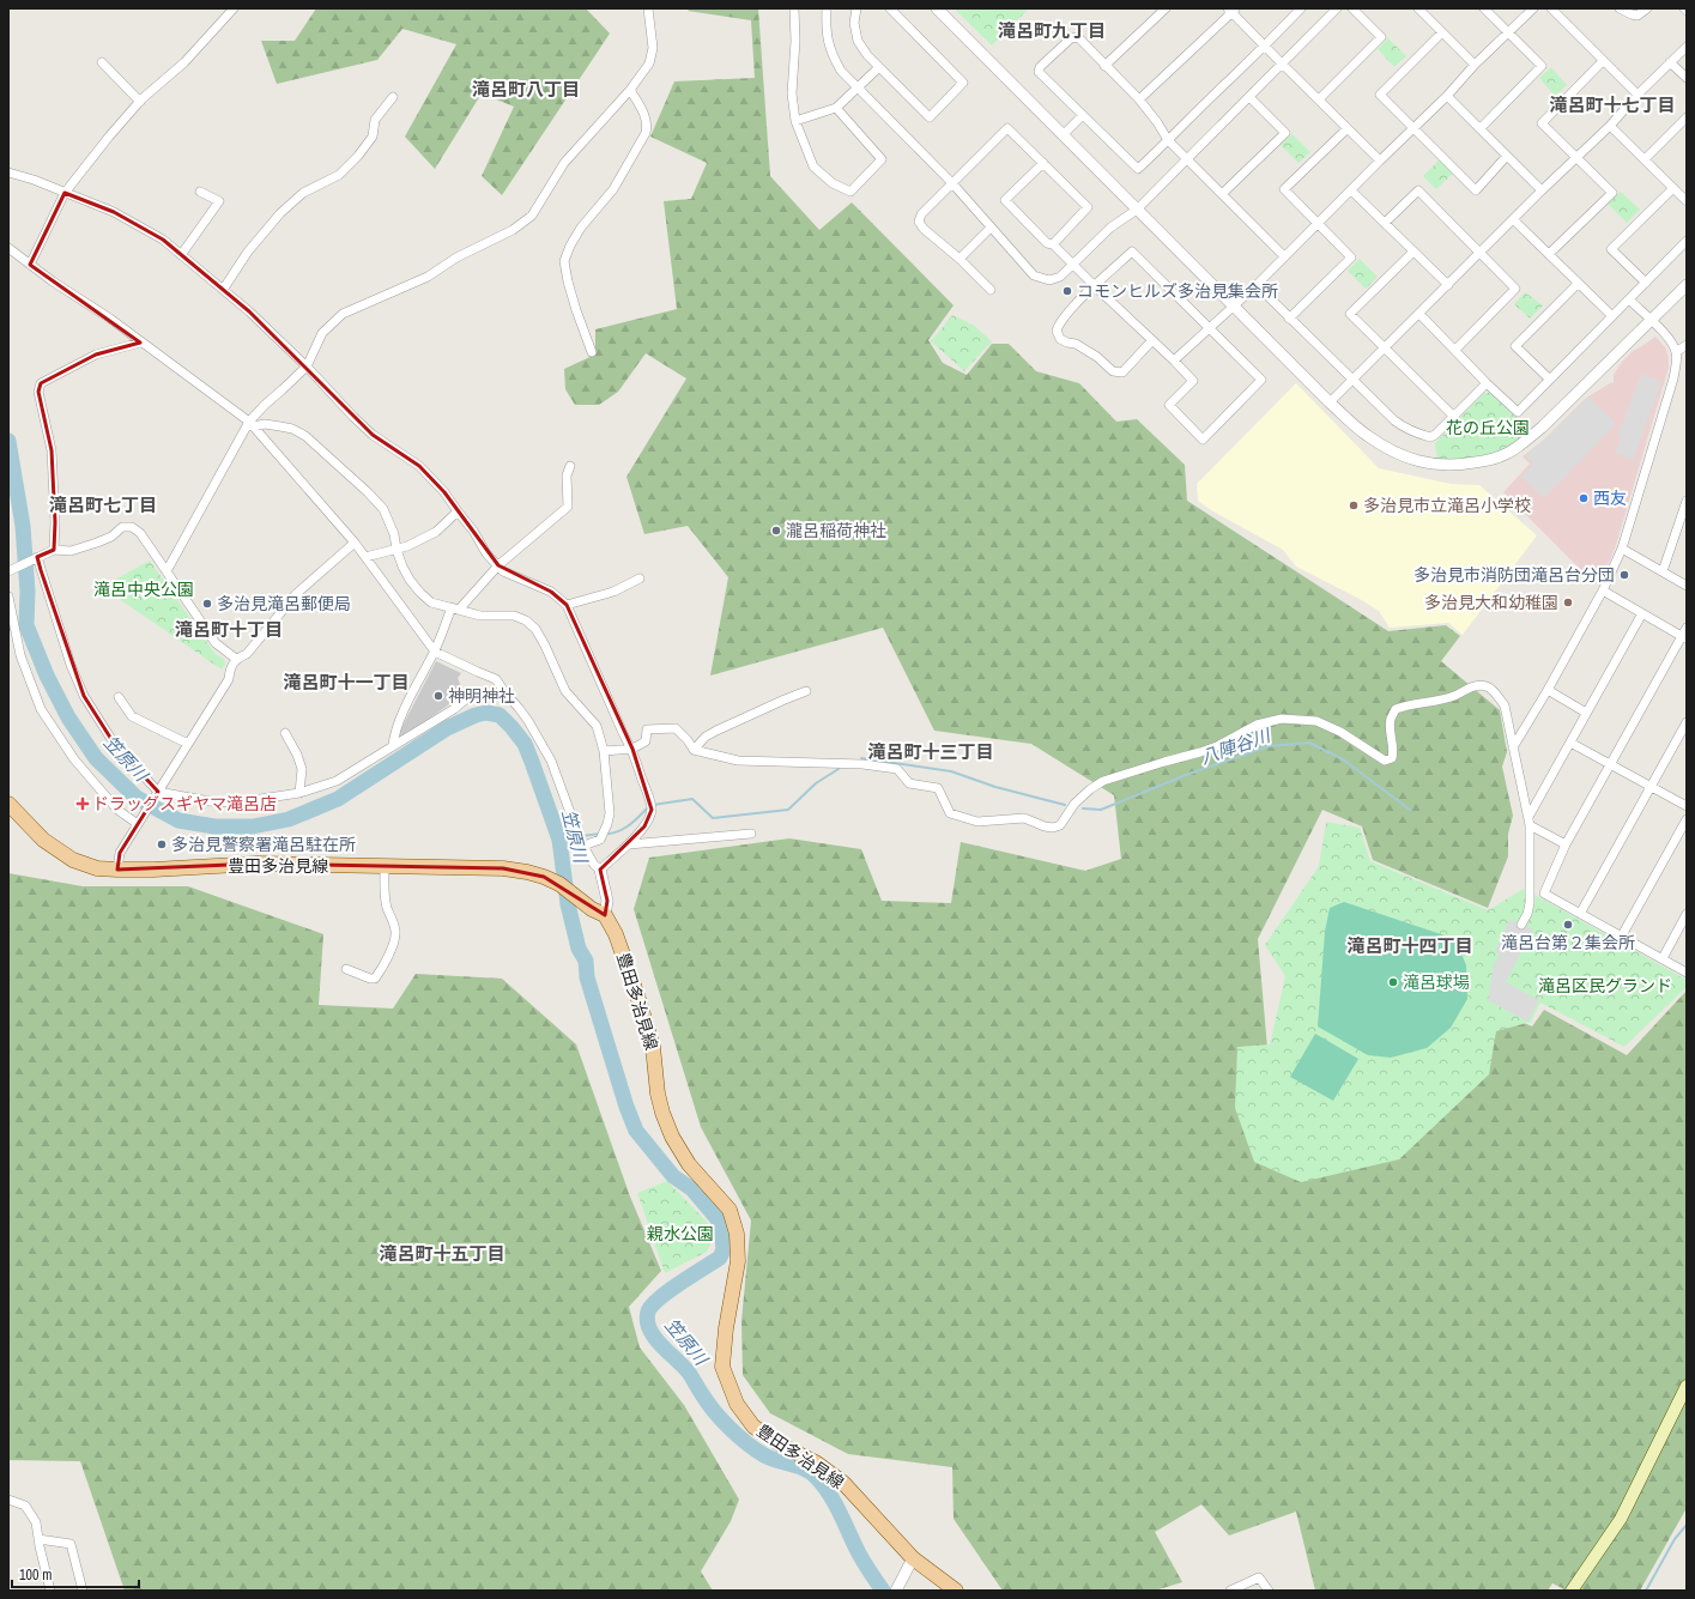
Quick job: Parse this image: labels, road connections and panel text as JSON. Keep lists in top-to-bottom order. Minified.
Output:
{"streets":{"main road":["豊田多治見線"]},"districts":["滝呂町九丁目","滝呂町八丁目","滝呂町十七丁目","滝呂町七丁目","滝呂町十丁目","滝呂町十一丁目","滝呂町十三丁目","滝呂町十四丁目","滝呂町十五丁目"],"water":["八陣谷川","笠原川"],"parks":["花の丘公園","滝呂中央公園","滝呂区民グランド","親水公園"],"places":{"other":["コモンヒルズ多治見集会所","西友","多治見市立滝呂小学校","瀧呂稲荷神社","多治見市消防団滝呂台分団","多治見大和幼稚園","多治見滝呂郵便局","神明神社","多治見警察署滝呂駐在所","滝呂台第２集会所","滝呂球場"],"health":["ドラッグスギヤマ滝呂店"]},"scale_bar":"100 m"}
